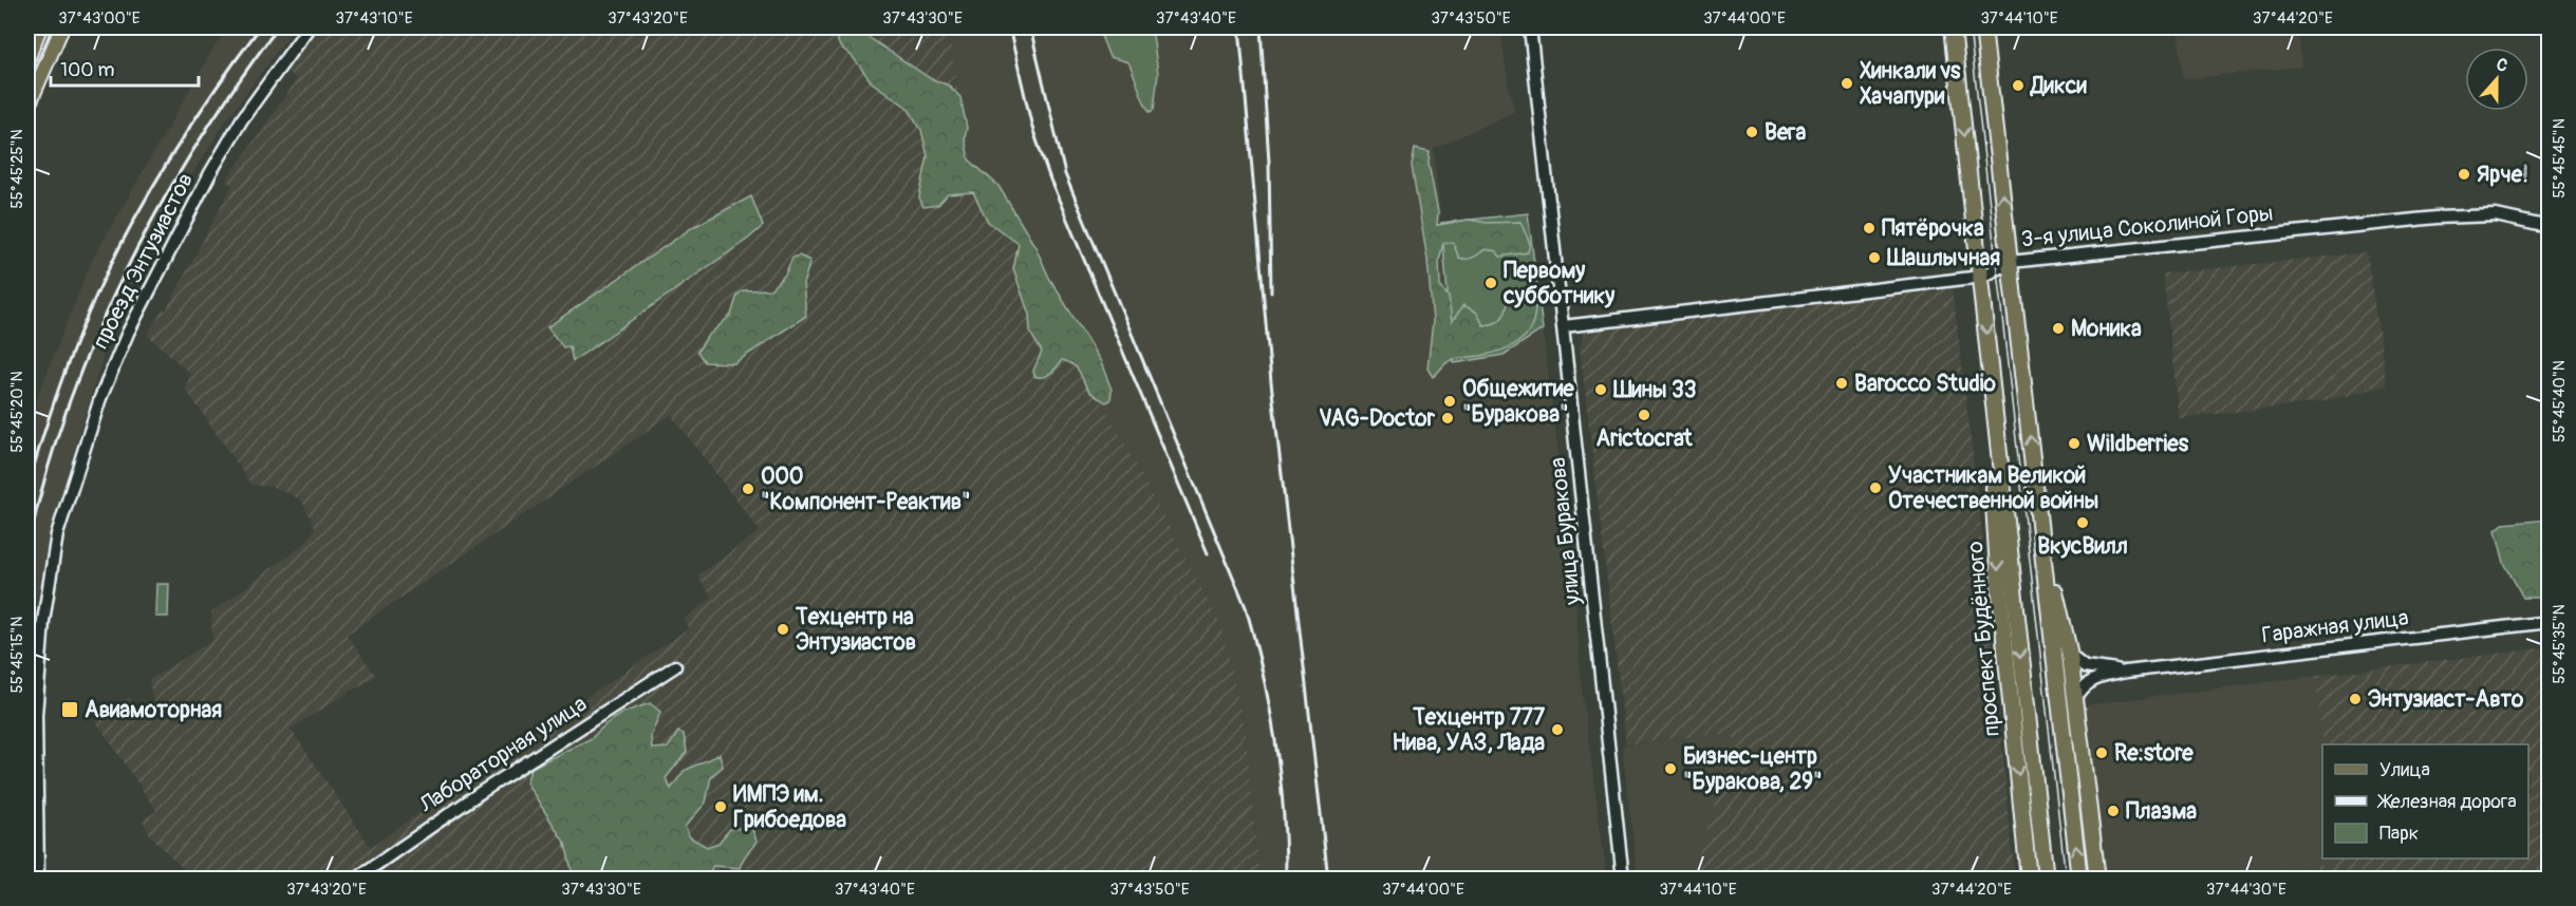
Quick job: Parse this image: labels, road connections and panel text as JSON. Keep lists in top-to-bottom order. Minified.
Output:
{"streets":{"main road":["проспект Будённого"],"street":["3-я улица Соколиной Горы","проезд Энтузиастов","улица Буракова","Гаражная улица","Лабораторная улица"]},"crossings":[["3-я улица Соколиной Горы","улица Буракова"],["3-я улица Соколиной Горы","проспект Будённого"]],"places":{"other":["Хинкали vs Хачапури","Дикси","Вега","Ярче!","Пятёрочка","Шашлычная","Первому субботнику","Моника","Barocco Studio","Шины 33","Общежитие \"Буракова\"","Arictocrat","VAG-Doctor","Wildberries","Участникам Великой Отечественной войны","ООО \"Компонент-Реактив\"","ВкусВилл","Техцентр на Энтузиастов","Энтузиаст-Авто","Техцентр 777 Нива, УАЗ, Лада","Re:store","Бизнес-центр \"Буракова, 29\"","ИМПЭ им. Грибоедова","Плазма"],"transit":["Авиамоторная"]},"legend":["Улица","Железная дорога","Парк"],"scale_bar":"100 m","north":"top","coordinates":["37°43'00\"E","37°43'10\"E","37°43'20\"E","37°43'30\"E","37°43'40\"E","37°43'50\"E","37°44'00\"E","37°44'10\"E","37°44'20\"E","55°45'45\"N","55°45'25\"N","55°45'40\"N","55°45'20\"N","55°45'35\"N","55°45'15\"N","37°44'30\"E"]}
